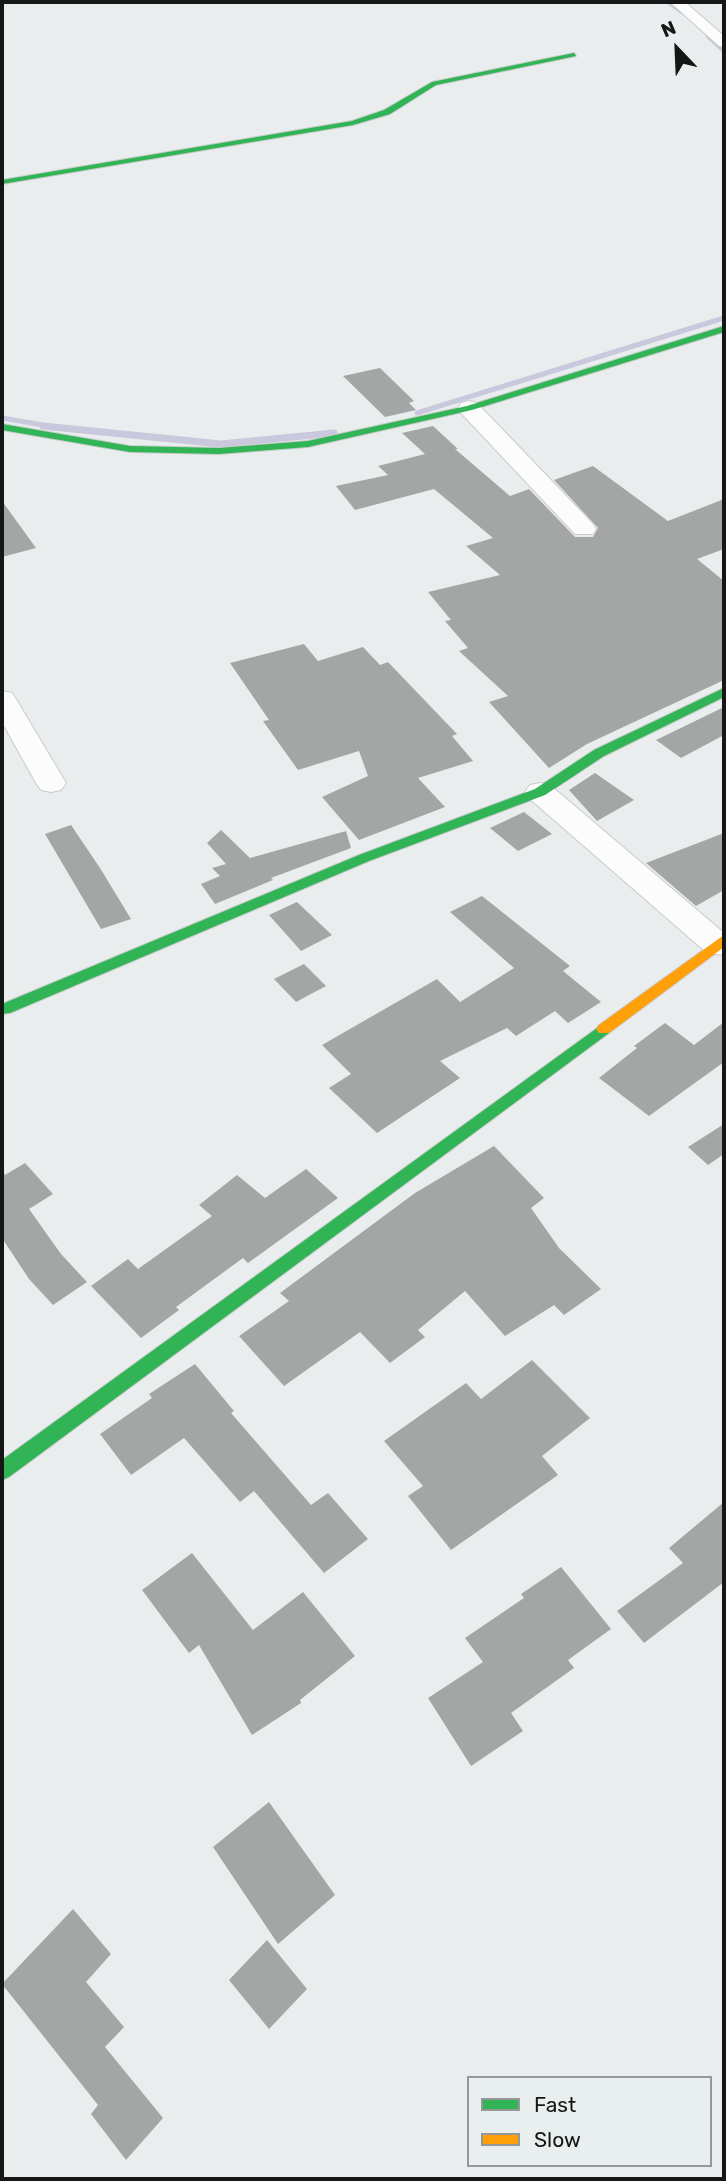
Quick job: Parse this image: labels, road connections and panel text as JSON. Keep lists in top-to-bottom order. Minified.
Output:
{"legend":["Fast","Slow"],"north":"top left"}
